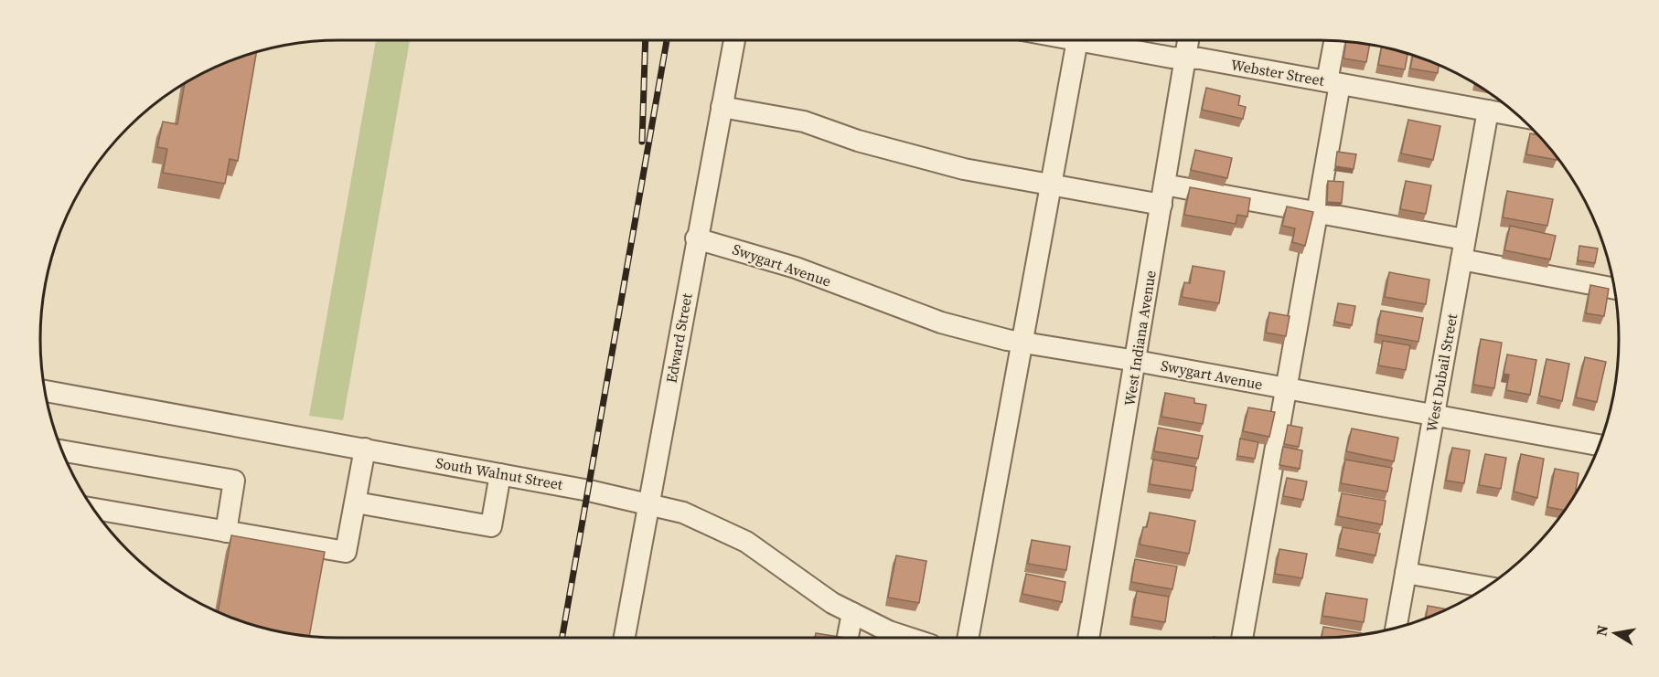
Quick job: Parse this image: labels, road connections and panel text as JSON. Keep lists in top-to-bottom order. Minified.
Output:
{"streets":{"street":["Webster Street","Swygart Avenue","Edward Street","West Indiana Avenue","West Dubail Street","South Walnut Street"]},"crossings":[["Webster Street","West Indiana Avenue"],["Webster Street","West Dubail Street"],["Swygart Avenue","Edward Street"],["Swygart Avenue","West Indiana Avenue"],["Swygart Avenue","West Dubail Street"],["Edward Street","South Walnut Street"]],"north":"left"}
